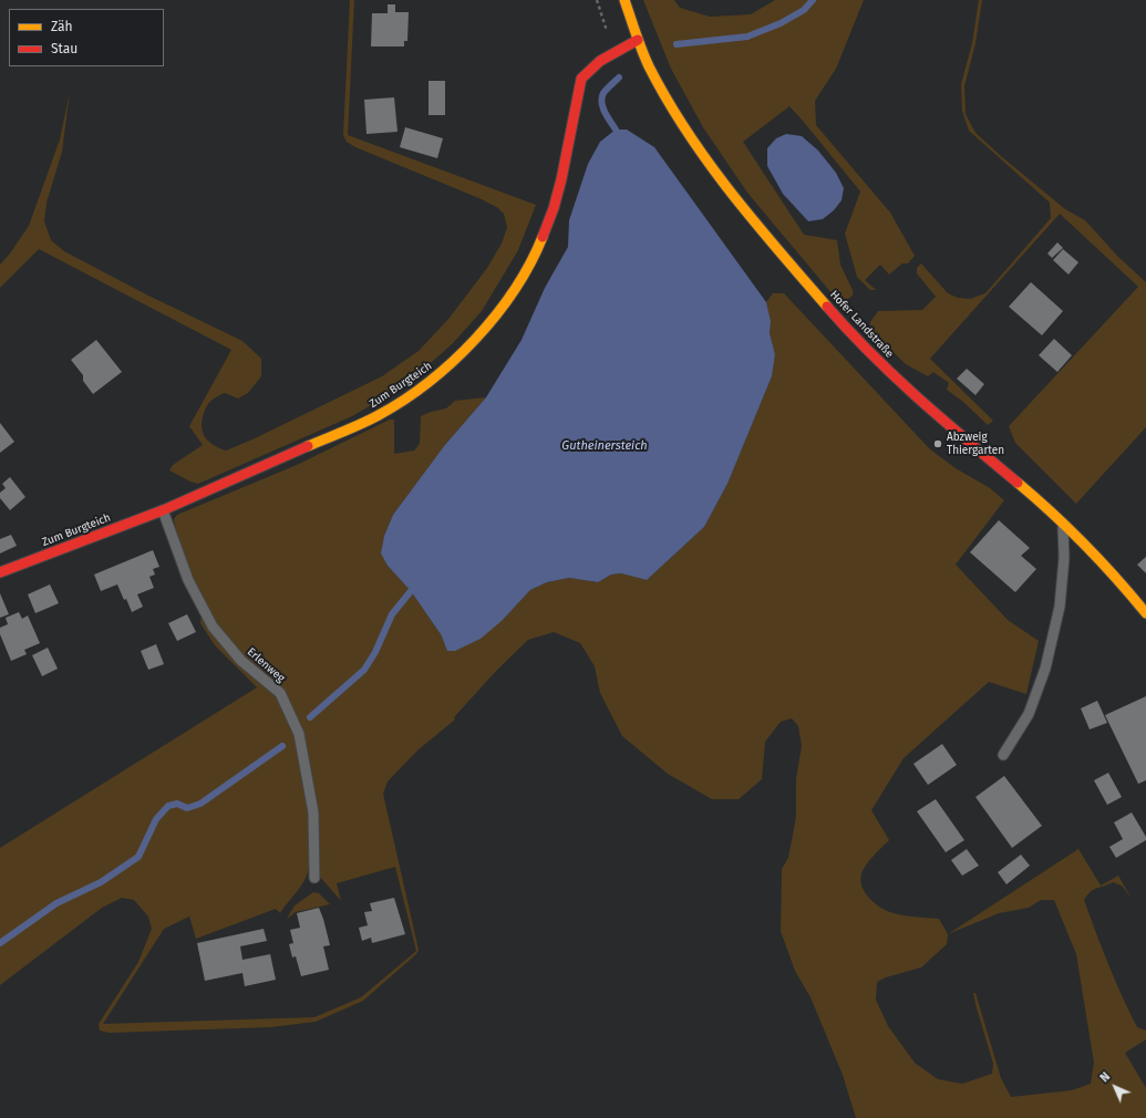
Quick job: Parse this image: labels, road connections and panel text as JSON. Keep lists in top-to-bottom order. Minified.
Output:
{"streets":{"street":["Hofer Landstraße","Zum Burgteich"],"lane":["Erlenweg"]},"crossings":[["Hofer Landstraße","Zum Burgteich"],["Zum Burgteich","Erlenweg"]],"water":["Gutheinersteich"],"places":["Abzweig Thiergarten"],"legend":["Zäh","Stau"],"north":"top left"}
